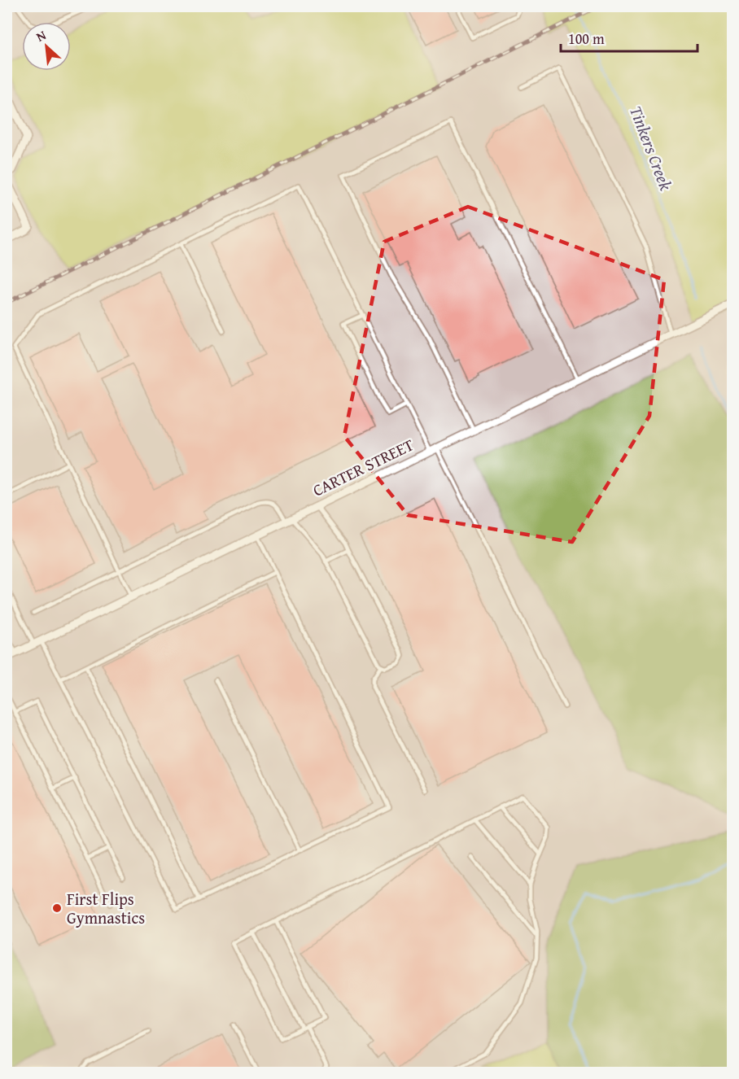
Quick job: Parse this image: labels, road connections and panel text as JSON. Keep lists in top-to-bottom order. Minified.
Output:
{"streets":{"street":["CARTER STREET"]},"water":["Tinkers Creek"],"places":["First Flips Gymnastics"],"scale_bar":"100 m","north":"top left"}
